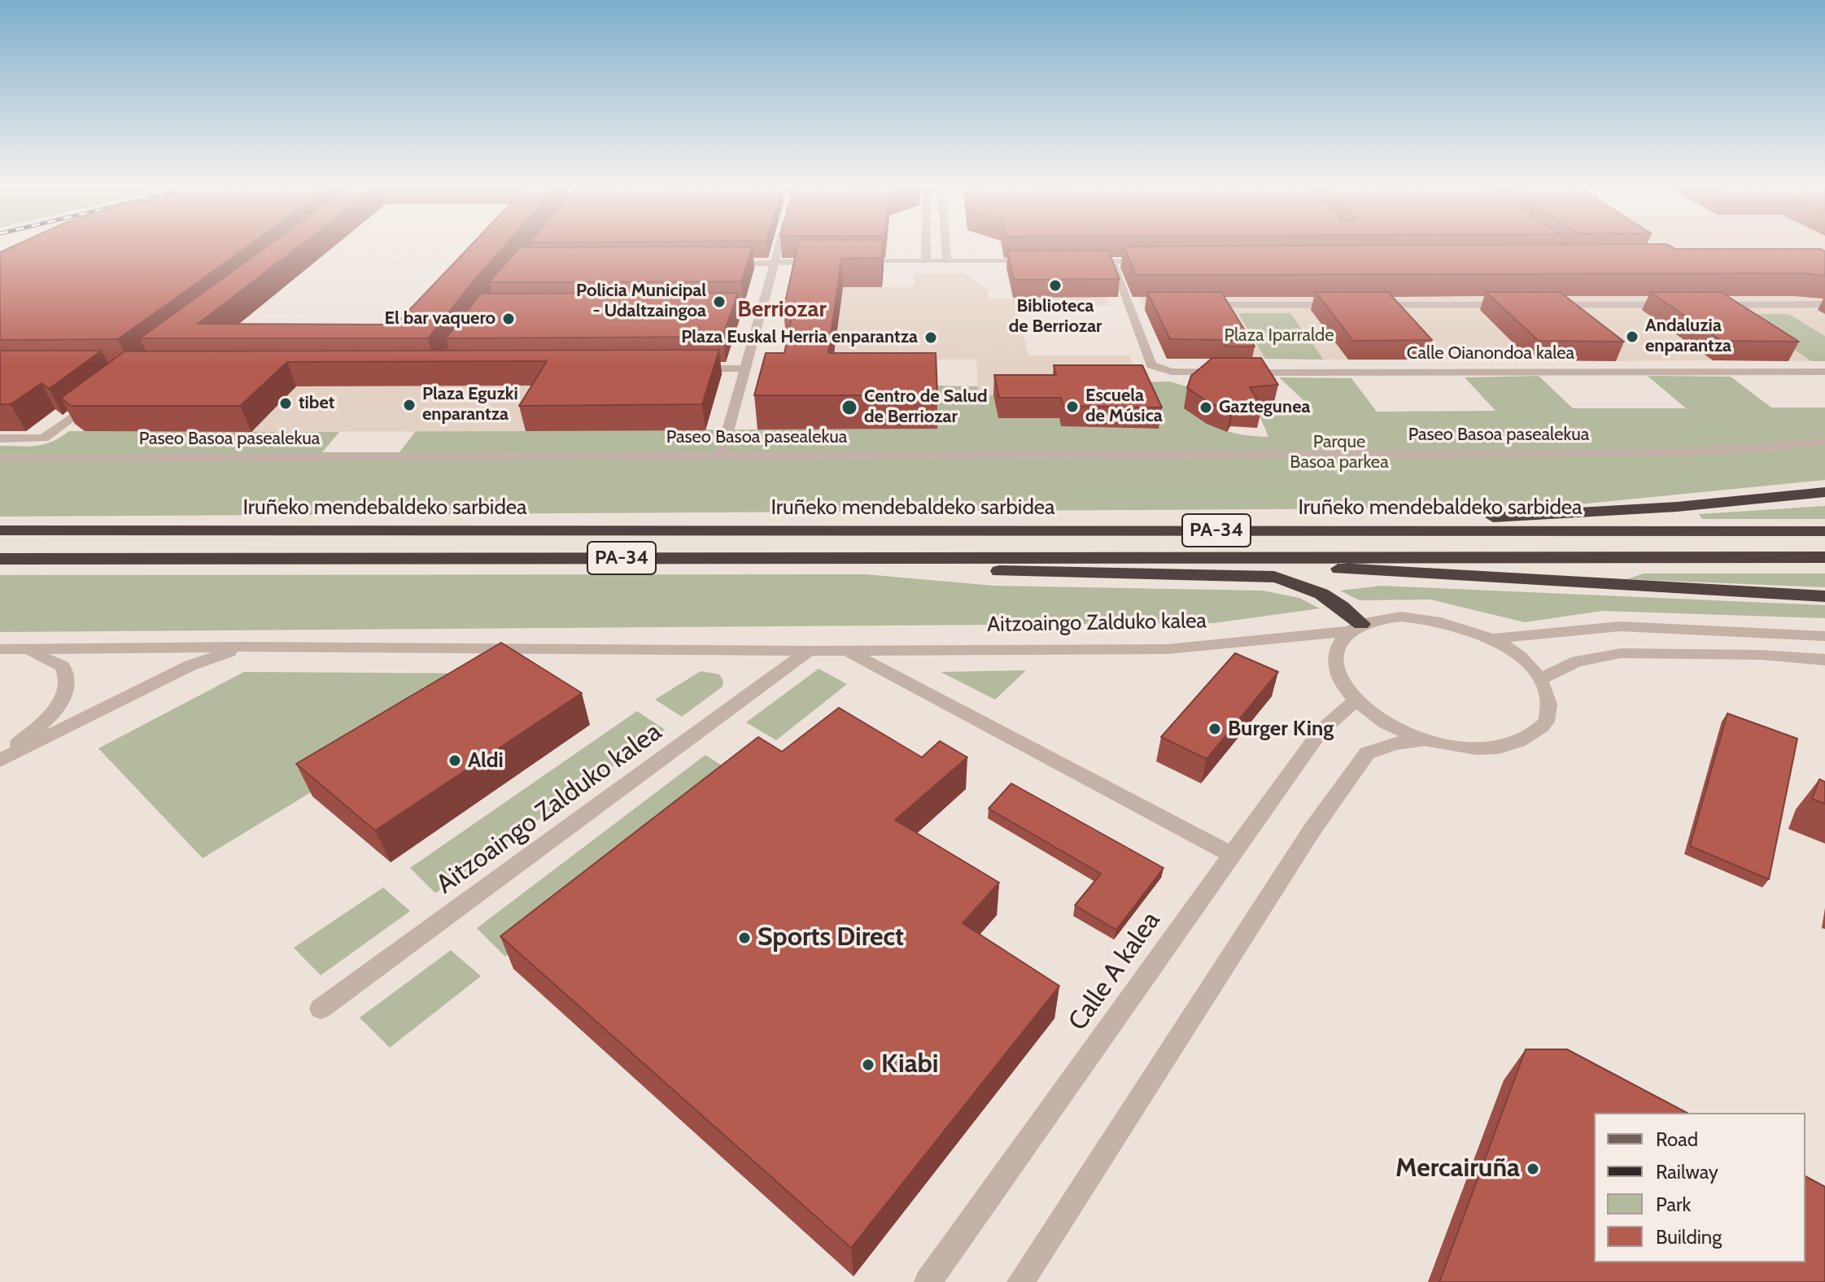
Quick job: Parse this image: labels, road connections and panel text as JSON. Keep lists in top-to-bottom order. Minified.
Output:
{"streets":{"highway":["Iruñeko mendebaldeko sarbidea","PA-34"],"street":["Calle Oianondoa kalea","Paseo Basoa pasealekua","Aitzoaingo Zalduko kalea","Calle A kalea"]},"districts":["Berriozar"],"parks":["Plaza Iparralde","Parque Basoa parkea"],"places":["Biblioteca de Berriozar","Policia Municipal - Udaltzaingoa","El bar vaquero","Andaluzia enparantza","Plaza Euskal Herria enparantza","tibet","Plaza Eguzki enparantza","Escuela de Música","Centro de Salud de Berriozar","Gaztegunea","Burger King","Aldi","Sports Direct","Kiabi","Mercairuña"],"legend":["Road","Railway","Park","Building"]}
